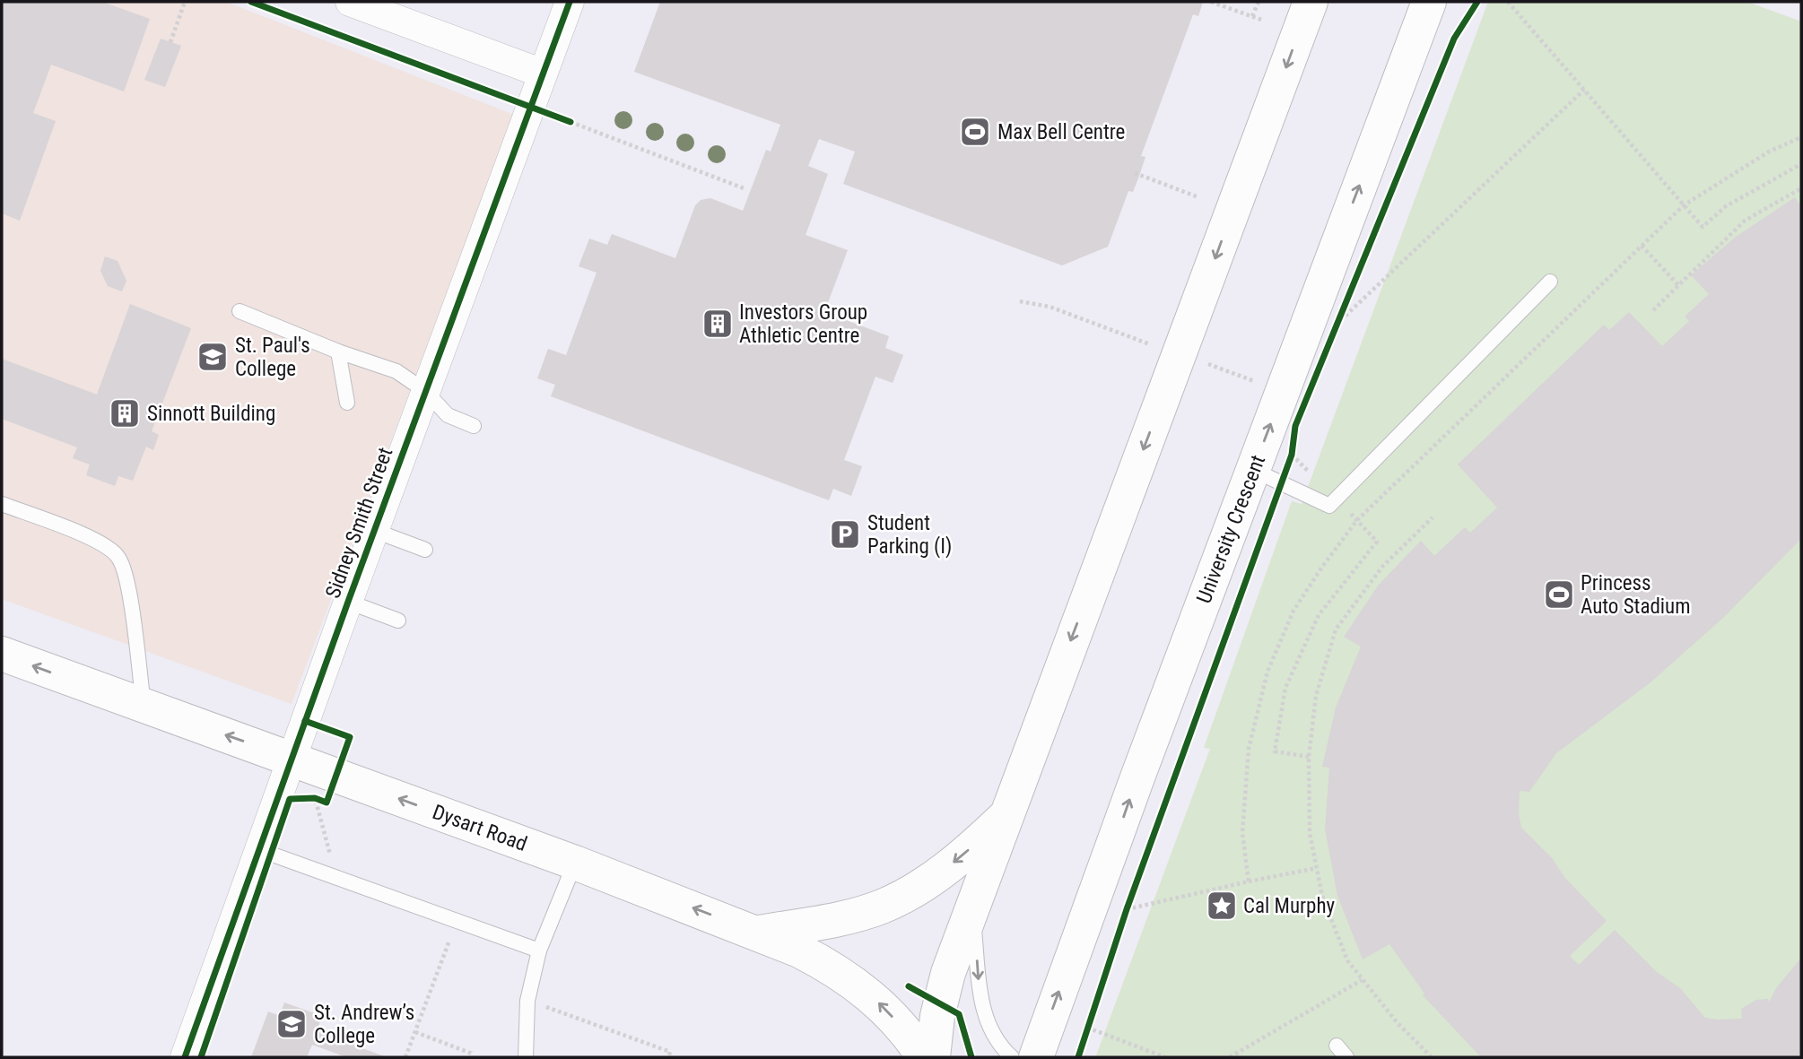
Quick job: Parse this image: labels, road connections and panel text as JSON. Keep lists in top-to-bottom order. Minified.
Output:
{"streets":{"main road":["University Crescent","Dysart Road"],"street":["Sidney Smith Street"]},"crossings":[["Sidney Smith Street","Dysart Road"]],"one_way":["Dysart Road"],"places":{"sports":["Max Bell Centre","Princess Auto Stadium"],"building":["Investors Group Athletic Centre","Sinnott Building"],"school or university":["St. Paul's College","St. Andrew’s College"],"parking":["Student Parking (I)"],"place":["Cal Murphy"]}}
